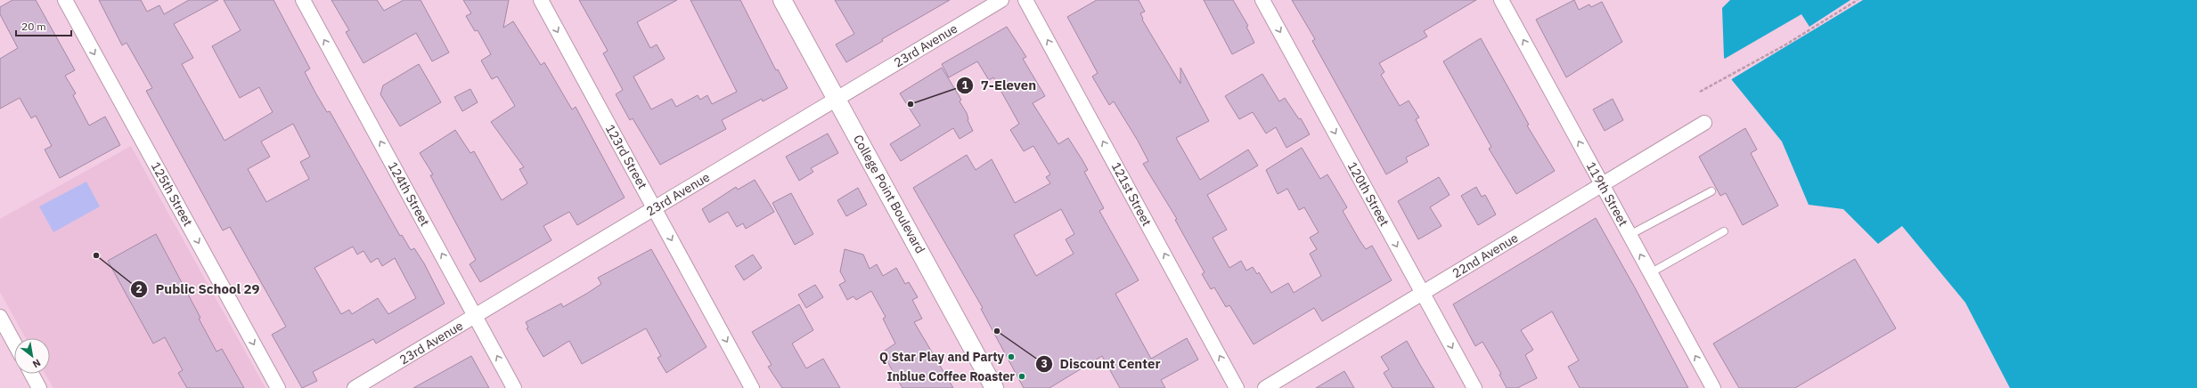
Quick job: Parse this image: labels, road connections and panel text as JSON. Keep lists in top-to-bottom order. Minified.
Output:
{"streets":{"street":["23rd Avenue","123rd Street","125th Street","124th Street","College Point Boulevard","121st Street","120th Street","119th Street","22nd Avenue"]},"crossings":[["23rd Avenue","123rd Street"],["23rd Avenue","124th Street"],["23rd Avenue","College Point Boulevard"],["120th Street","22nd Avenue"],["119th Street","22nd Avenue"]],"one_way":["123rd Street","125th Street","124th Street","121st Street","120th Street","119th Street"],"places":["7-Eleven","Public School 29","Discount Center","Q Star Play and Party","Inblue Coffee Roaster"],"scale_bar":"20 m","north":"bottom right"}
